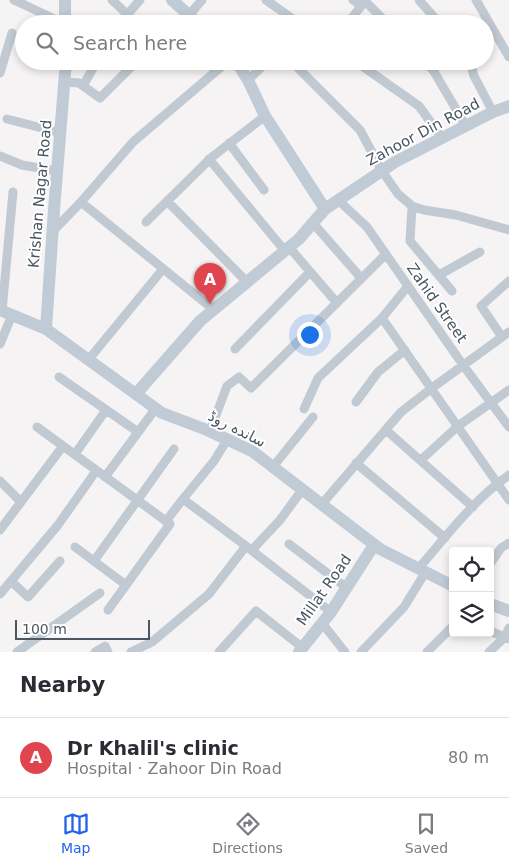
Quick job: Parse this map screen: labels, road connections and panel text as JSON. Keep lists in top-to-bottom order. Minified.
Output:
{"streets":{"main road":["Zahoor Din Road","Krishan Nagar Road","ساندہ روڈ","Millat Road"],"street":["Zahid Street"]},"crossings":[["Zahoor Din Road","Zahid Street"],["Zahoor Din Road","ساندہ روڈ"],["Krishan Nagar Road","ساندہ روڈ"],["ساندہ روڈ","Millat Road"]],"scale_bar":"100 m","page":{"search":"Search here","pins":"A","scale":"100 m","heading":"Nearby","list":[{"mark":"A","name":"Dr Khalil's clinic","note":"Hospital · Zahoor Din Road","value":"80 m"}],"nav":["Map","Directions","Saved"]}}
